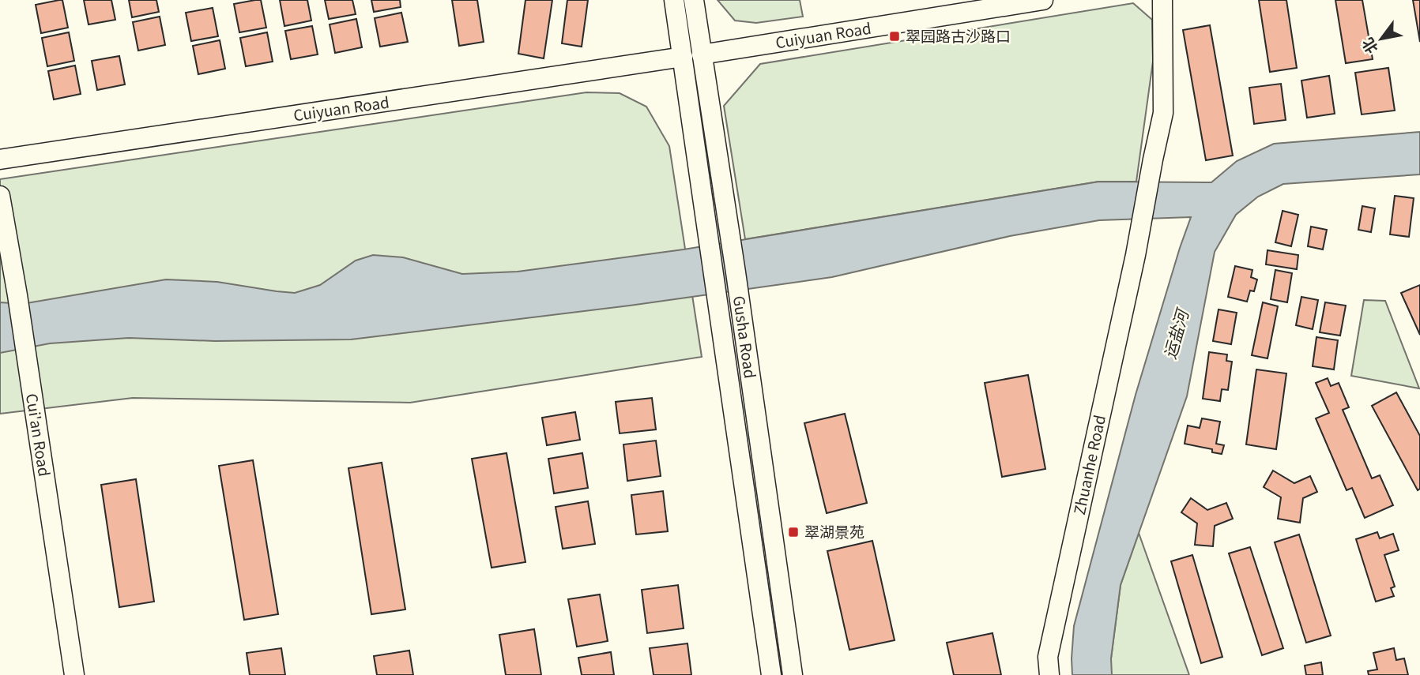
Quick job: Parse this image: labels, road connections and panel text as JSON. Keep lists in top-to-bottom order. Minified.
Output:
{"streets":{"street":["Cuiyuan Road","Gusha Road","Cui'an Road","Zhuanhe Road"]},"crossings":[["Cuiyuan Road","Gusha Road"]],"water":["运盐河"],"places":{"transit":["翠园路古沙路口","翠湖景苑"]},"north":"bottom left"}
